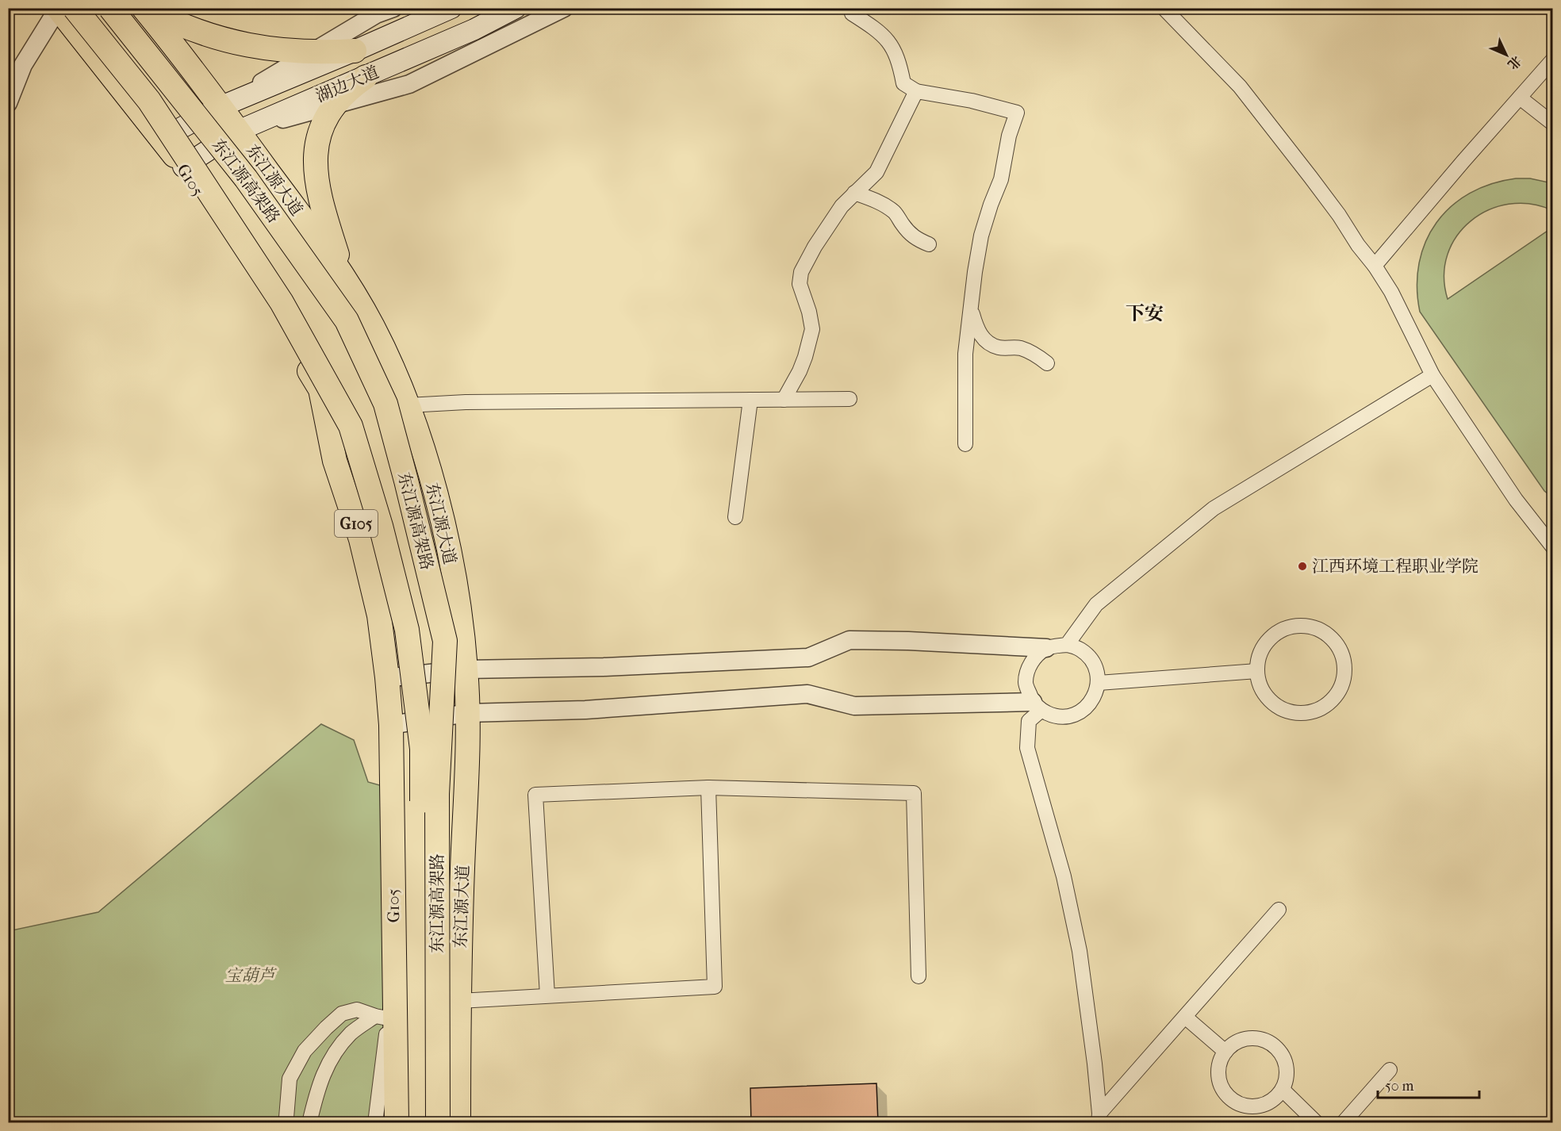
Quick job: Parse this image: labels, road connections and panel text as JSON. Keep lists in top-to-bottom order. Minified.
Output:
{"streets":{"highway":["G105","东江源大道","东江源高架路"],"main road":["湖边大道"]},"crossings":[["湖边大道","G105"],["湖边大道","东江源大道"]],"districts":["下安"],"parks":["宝葫芦"],"places":["江西环境工程职业学院"],"scale_bar":"50 m","north":"bottom right"}
